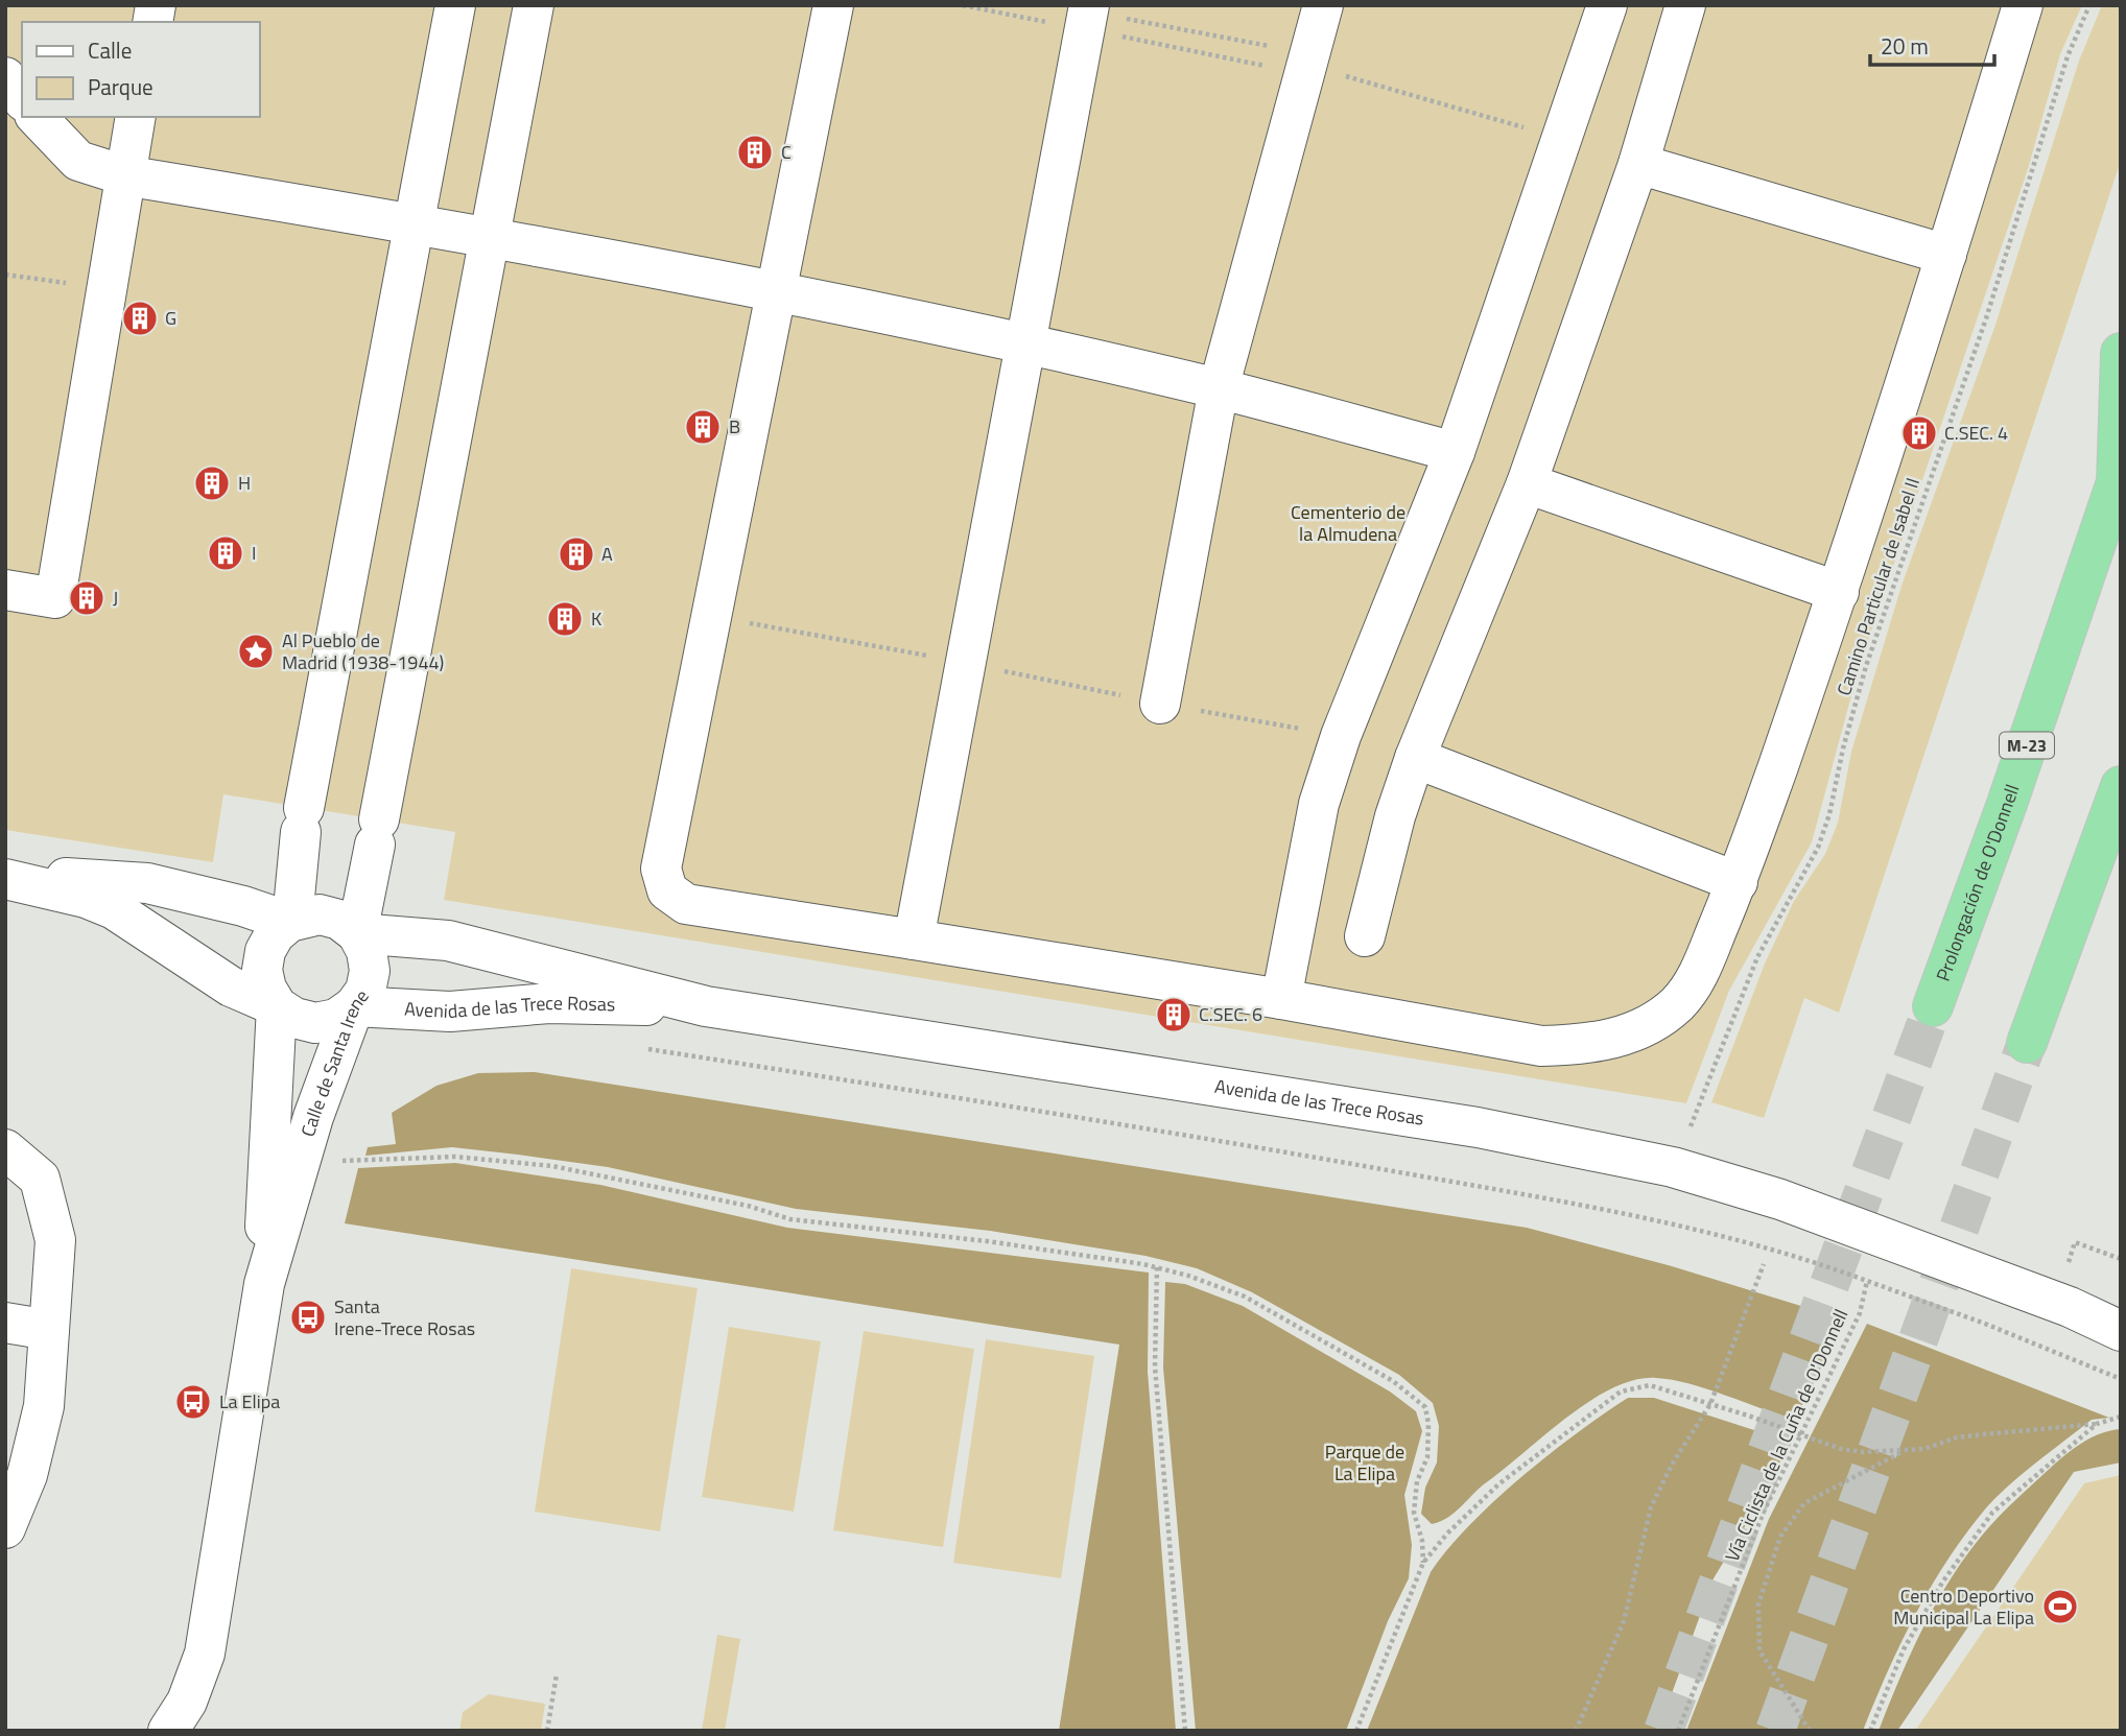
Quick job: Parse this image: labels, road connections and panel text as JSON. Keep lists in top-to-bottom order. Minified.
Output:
{"streets":{"highway":["M-23","Prolongación de O'Donnell"],"street":["Avenida de las Trece Rosas","Calle de Santa Irene"],"path":["Camino Particular de Isabel II","Vía Ciclista de la Cuña de O'Donnell"]},"crossings":[["Avenida de las Trece Rosas","Calle de Santa Irene"]],"parks":["Cementerio de la Almudena","Parque de La Elipa"],"places":{"building":["C","G","B","C.SEC. 4","H","I","A","J","K","C.SEC. 6"],"place":["Al Pueblo de Madrid (1938-1944)"],"bus stop":["Santa Irene-Trece Rosas","La Elipa"],"sports":["Centro Deportivo Municipal La Elipa"]},"legend":["Calle","Parque"],"scale_bar":"20 m"}
